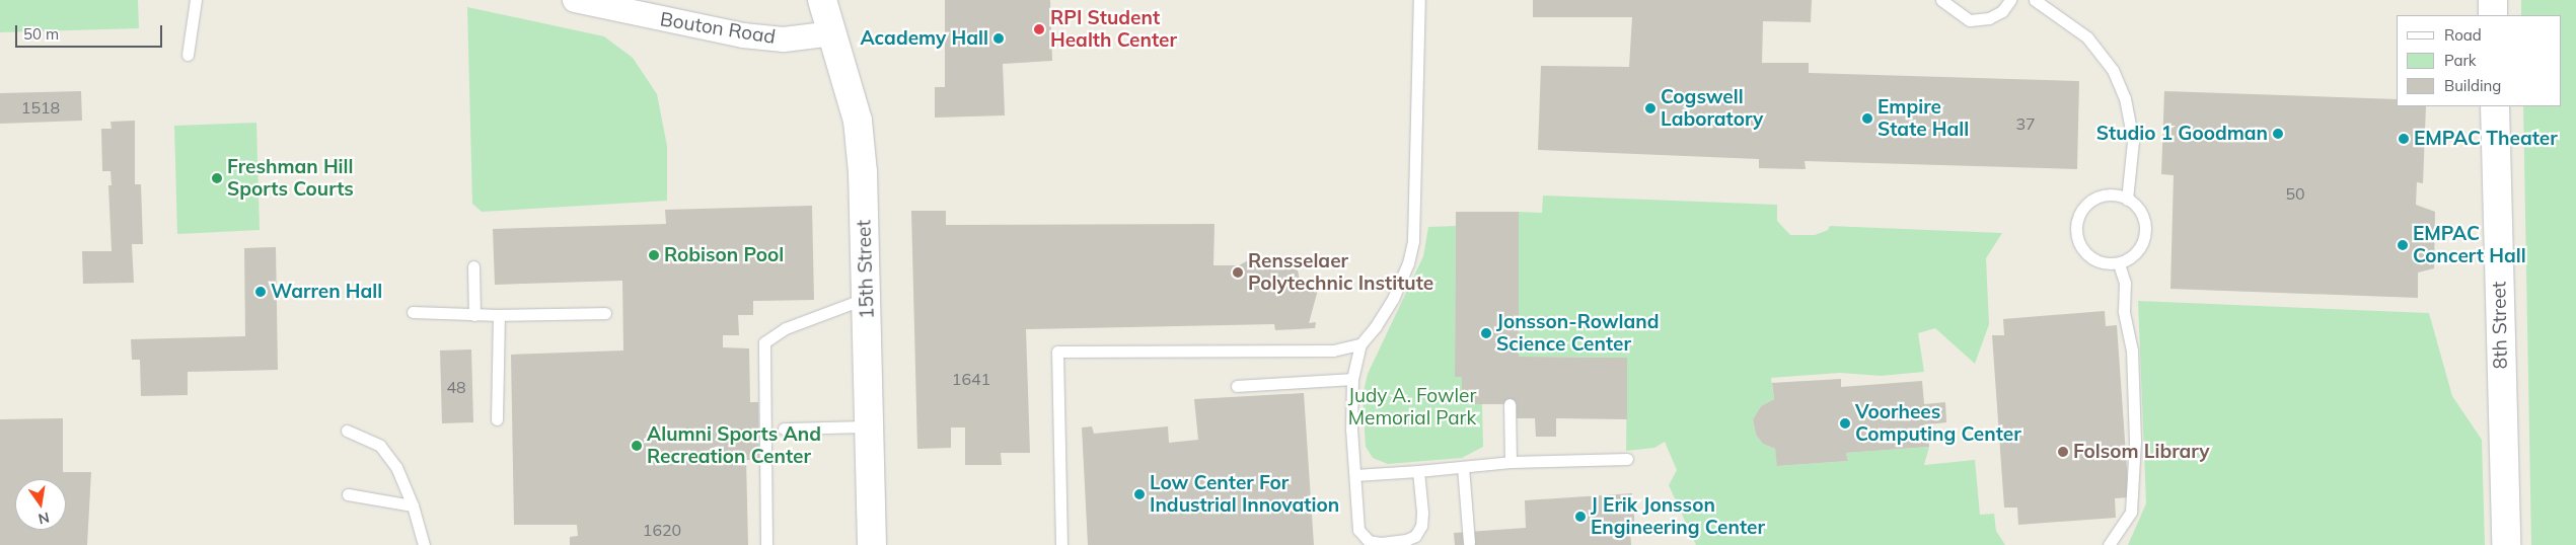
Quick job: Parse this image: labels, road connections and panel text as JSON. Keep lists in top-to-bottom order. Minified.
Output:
{"streets":{"street":["Bouton Road","15th Street","8th Street"]},"crossings":[["Bouton Road","15th Street"]],"parks":["Judy A. Fowler Memorial Park"],"places":["RPI Student Health Center","Academy Hall","Cogswell Laboratory","Empire State Hall","Studio 1 Goodman","EMPAC Theater","Freshman Hill Sports Courts","EMPAC Concert Hall","Robison Pool","Rensselaer Polytechnic Institute","Warren Hall","Jonsson-Rowland Science Center","Voorhees Computing Center","Alumni Sports And Recreation Center","Folsom Library","Low Center For Industrial Innovation","J Erik Jonsson Engineering Center"],"house_numbers":["1518","37","50","1641","48","1620"],"legend":["Road","Park","Building"],"scale_bar":"50 m","north":"bottom"}
